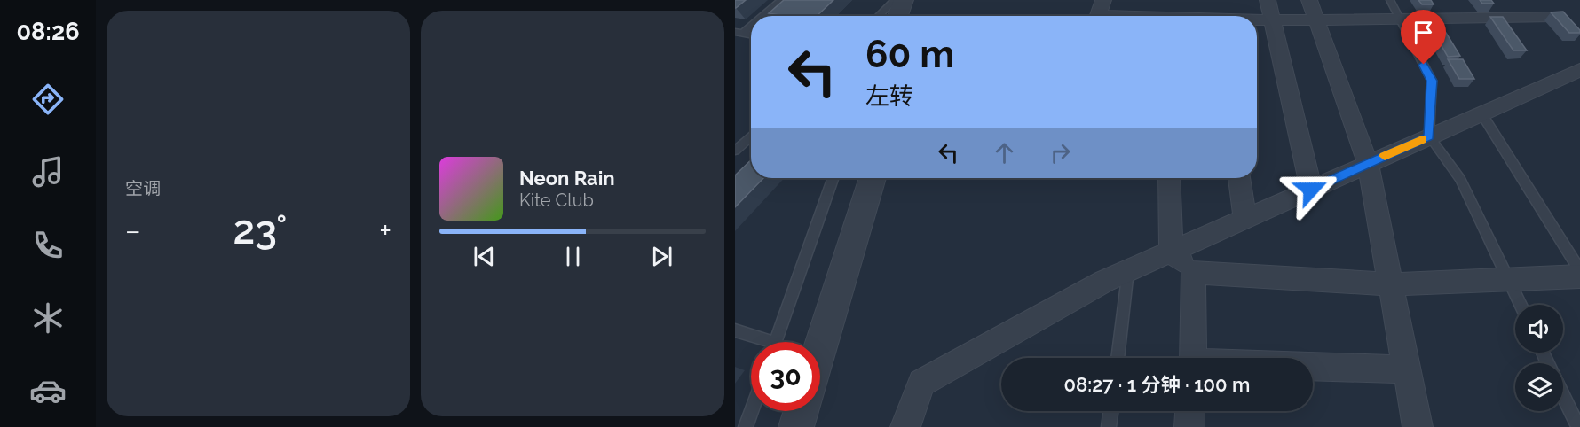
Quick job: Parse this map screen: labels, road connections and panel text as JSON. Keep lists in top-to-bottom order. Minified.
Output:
{"page":{"tabs":"08:26","tile":"空调","turn":["60 m","左转"],"song":["Neon Rain","Kite Club"],"heat":["−","23°","+"],"limit":"30","trip":"08:27 · 1 分钟 · 100 m"}}
